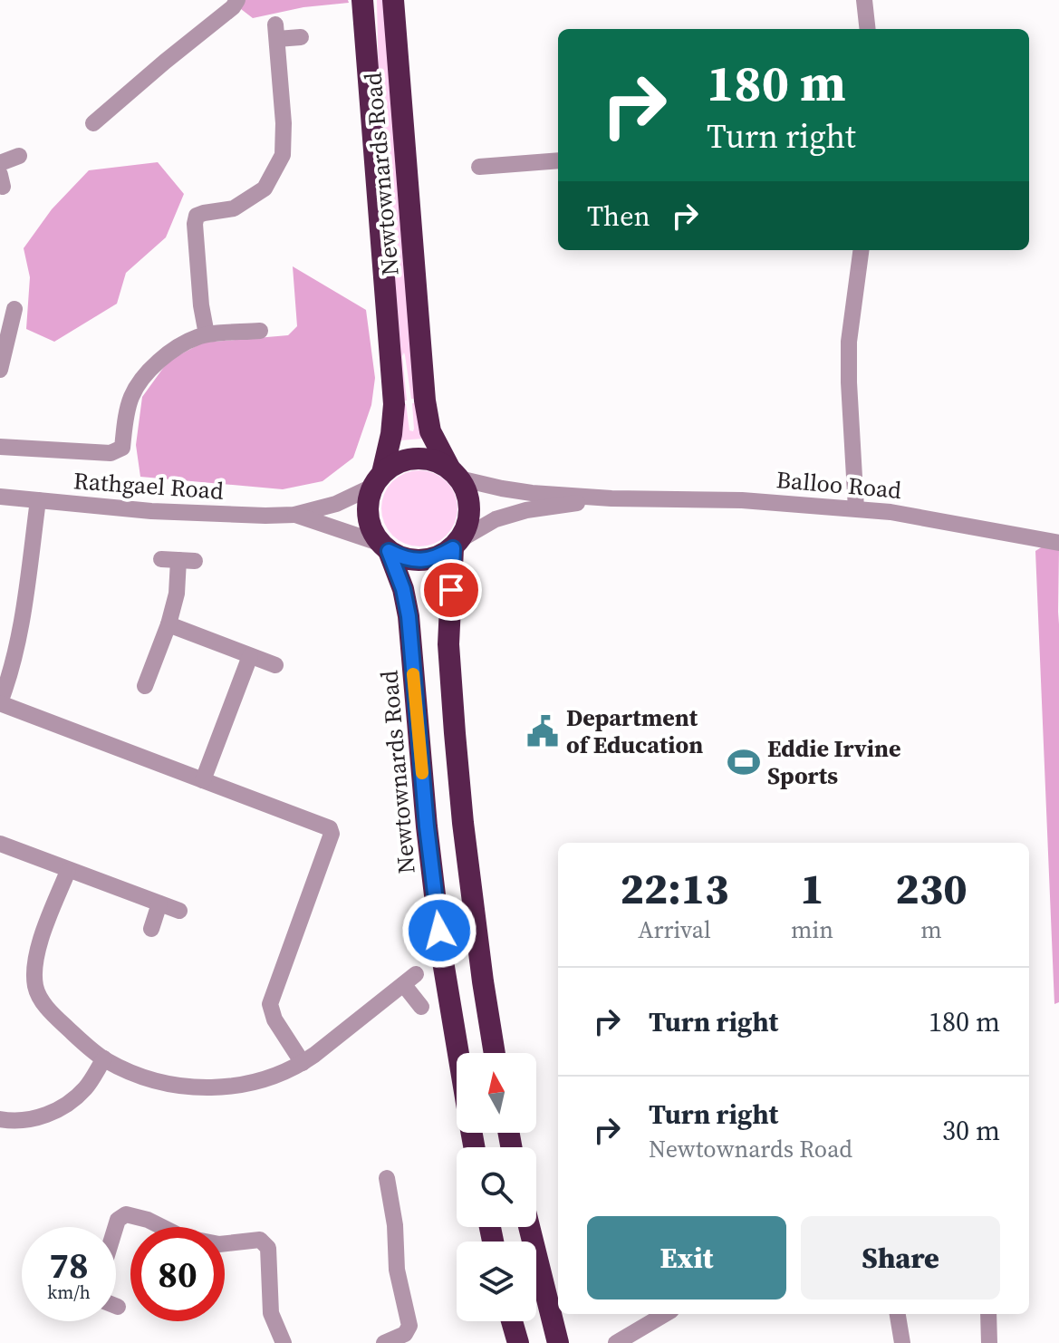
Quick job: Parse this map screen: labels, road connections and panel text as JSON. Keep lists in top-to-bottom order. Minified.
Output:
{"streets":{"highway":["Newtownards Road"],"street":["Balloo Road","Rathgael Road"]},"crossings":[["Newtownards Road","Balloo Road"],["Newtownards Road","Rathgael Road"],["Balloo Road","Rathgael Road"]],"places":{"public building":["Department of Education"],"sports":["Eddie Irvine Sports"]},"north":"top","page":{"turn":["180 m","Turn right"],"then":"Then","eta":["22:13","Arrival","1","min","230","m"],"list":[{"name":"Turn right","value":"180 m"},{"name":"Turn right","note":"Newtownards Road","value":"30 m"}],"buttons":["Exit","Share"],"speed":"78 km/h","limit":"80"}}
